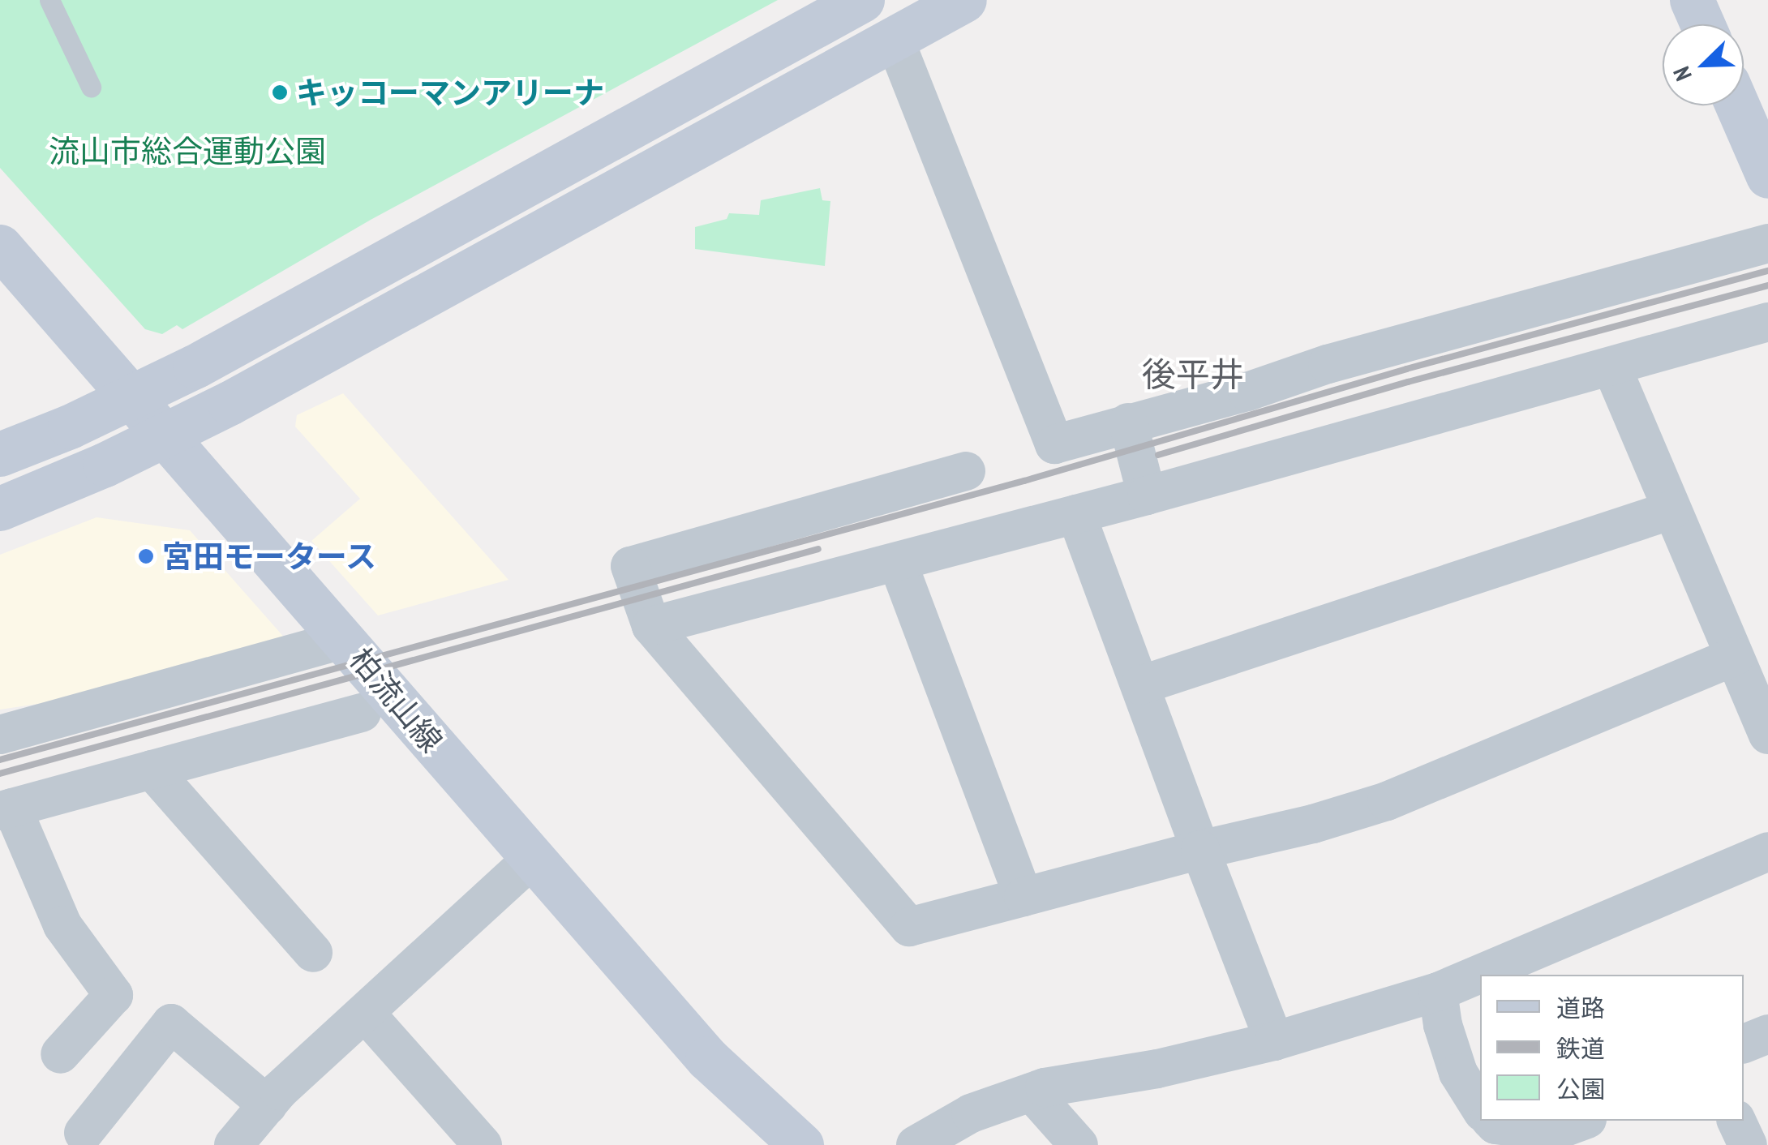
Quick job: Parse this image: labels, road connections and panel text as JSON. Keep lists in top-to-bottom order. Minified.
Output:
{"streets":{"street":["柏流山線"]},"districts":["後平井"],"parks":["流山市総合運動公園"],"places":["キッコーマンアリーナ","宮田モータース"],"legend":["道路","鉄道","公園"],"north":"bottom left"}
